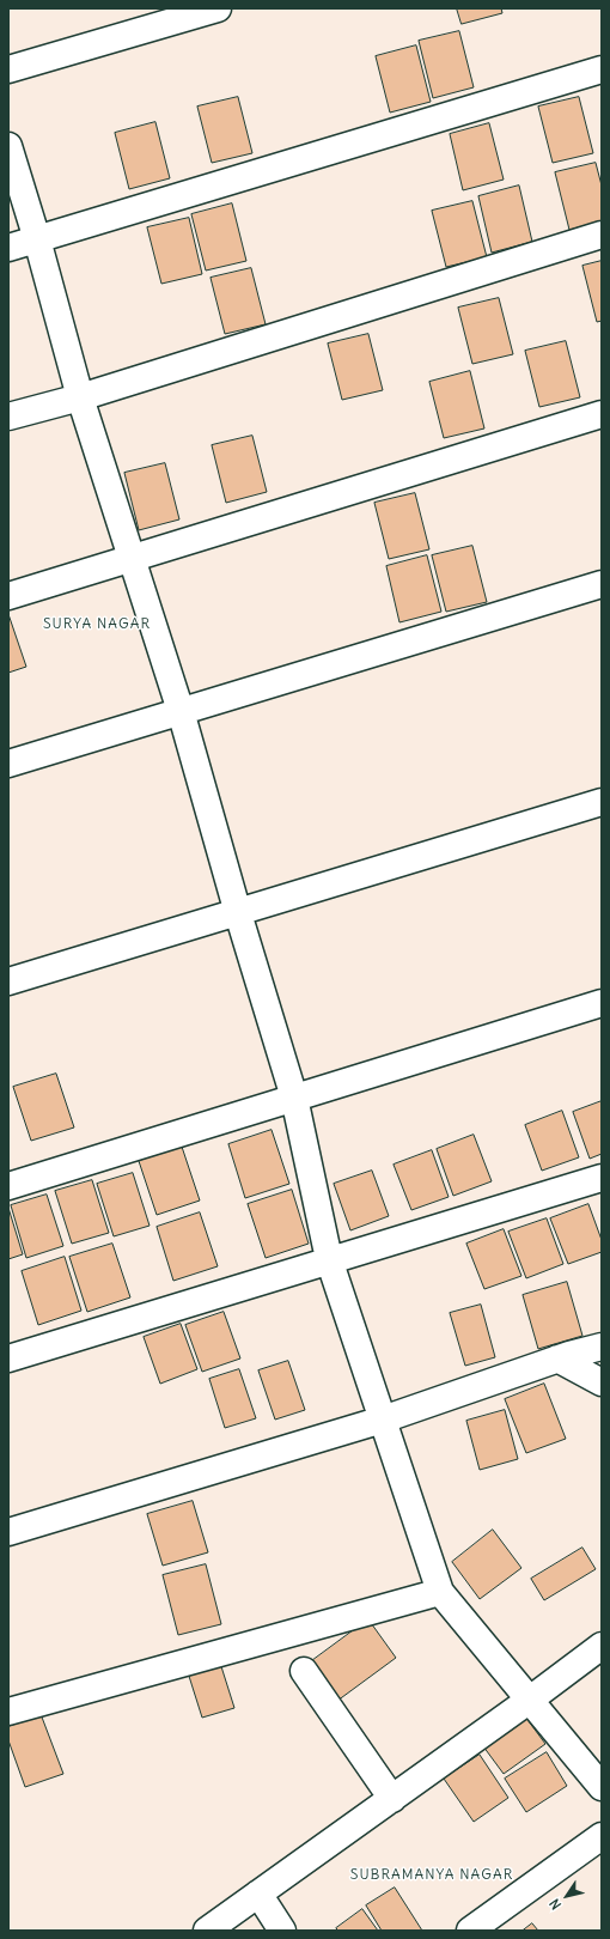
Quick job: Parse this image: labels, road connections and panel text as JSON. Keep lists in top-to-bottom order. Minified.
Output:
{"districts":["SURYA NAGAR","SUBRAMANYA NAGAR"],"north":"bottom left"}
